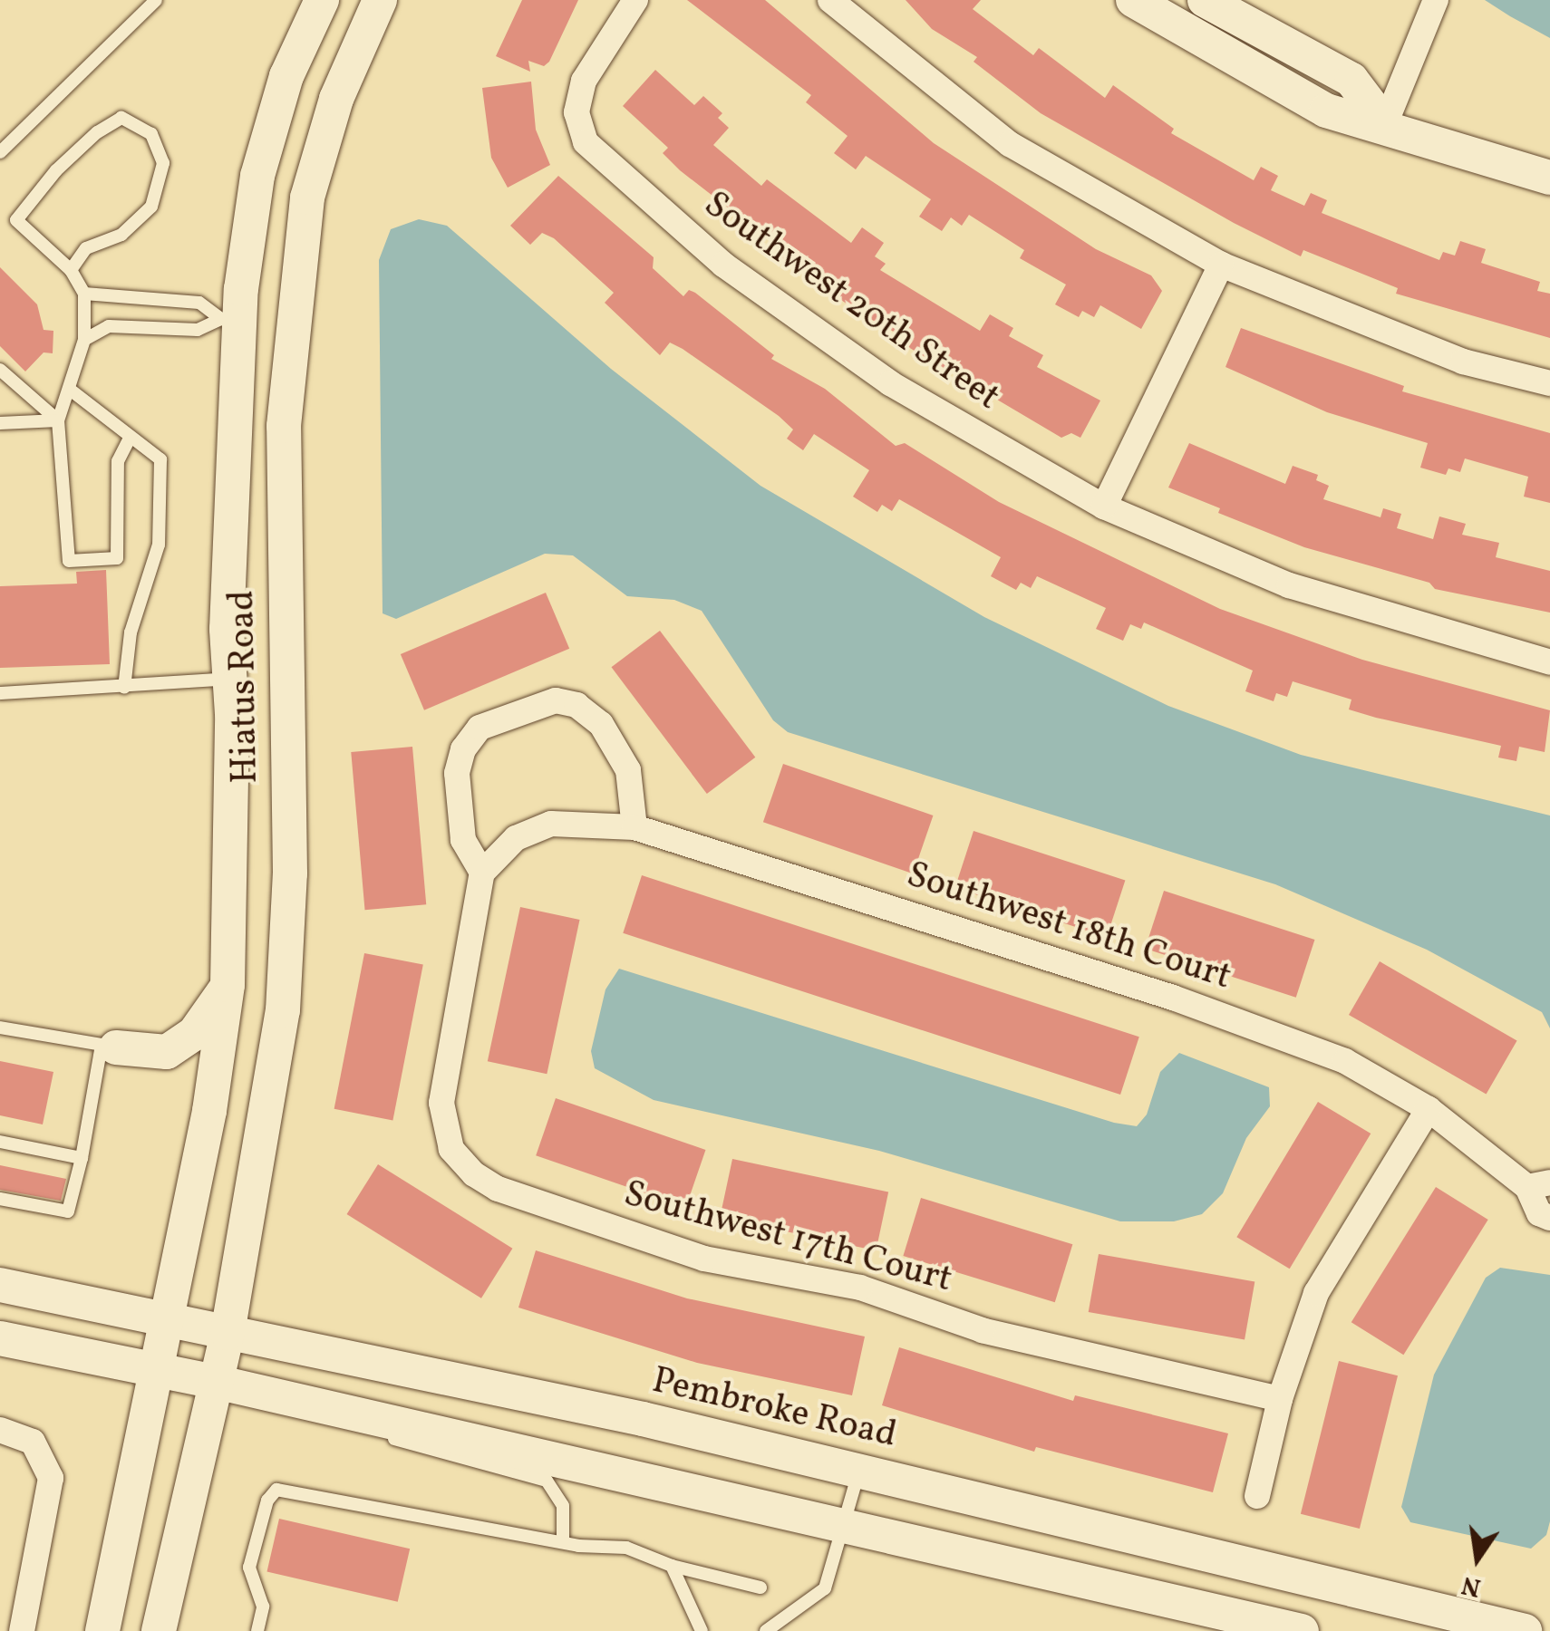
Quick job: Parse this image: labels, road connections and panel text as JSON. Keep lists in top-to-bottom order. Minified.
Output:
{"streets":{"main road":["Hiatus Road","Pembroke Road"],"street":["Southwest 20th Street","Southwest 18th Court","Southwest 17th Court"]},"crossings":[["Hiatus Road","Pembroke Road"],["Southwest 18th Court","Southwest 17th Court"]],"north":"bottom"}
